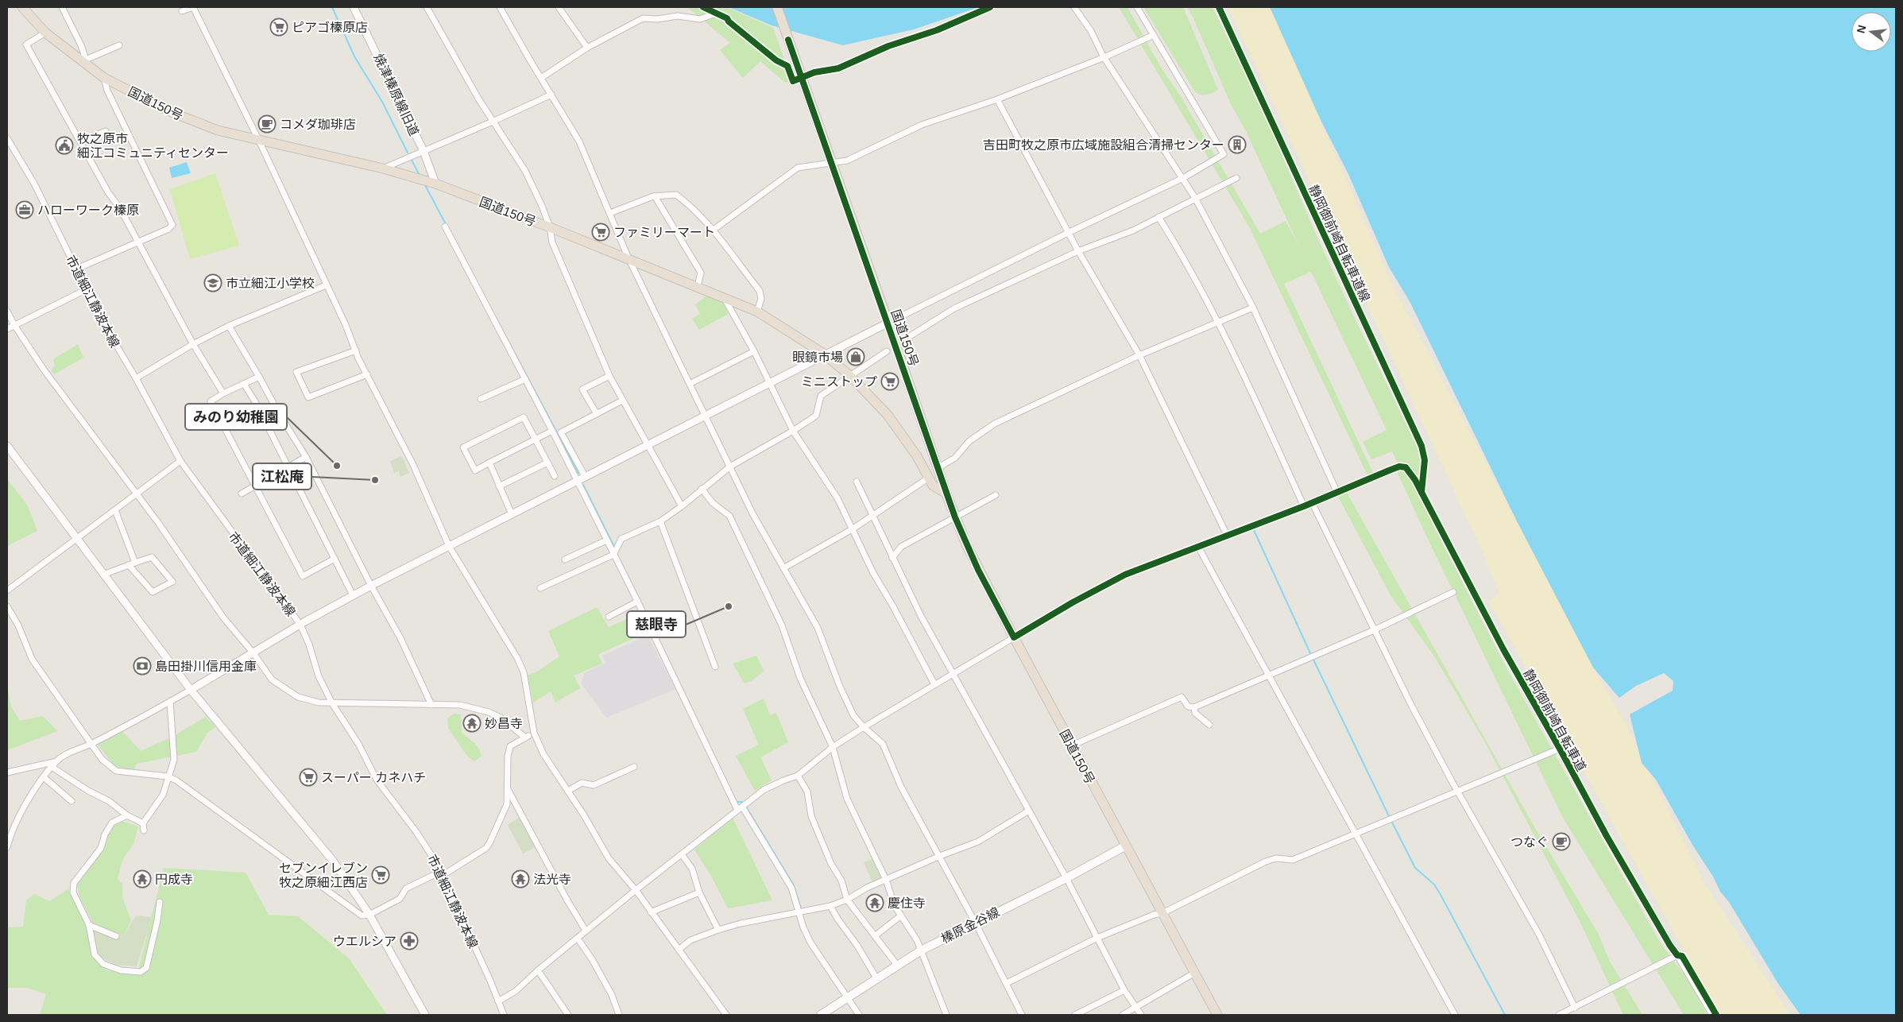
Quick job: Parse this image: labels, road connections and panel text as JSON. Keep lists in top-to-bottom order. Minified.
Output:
{"streets":{"highway":["国道150号"],"main road":["榛原金谷線"],"street":["焼津榛原線旧道","市道細江静波本線","静岡御前崎自転車道"],"cycle path":["静岡御前崎自転車道線"]},"crossings":[["焼津榛原線旧道","国道150号"],["国道150号","静岡御前崎自転車道"],["国道150号","榛原金谷線"],["市道細江静波本線","静岡御前崎自転車道"]],"places":{"supermarket":["ピアゴ榛原店","ファミリーマート","ミニストップ","スーパー カネハチ","セブンイレブン 牧之原細江西店"],"cafe":["コメダ珈琲店","つなぐ"],"building":["吉田町牧之原市広域施設組合清掃センター"],"public building":["牧之原市 細江コミュニティセンター"],"office":["ハローワーク榛原"],"school or university":["市立細江小学校"],"shop":["眼鏡市場"],"other":["みのり幼稚園","江松庵","慈眼寺"],"bank":["島田掛川信用金庫"],"temple":["妙昌寺","円成寺","法光寺","慶住寺"],"pharmacy":["ウエルシア"]},"north":"left"}
